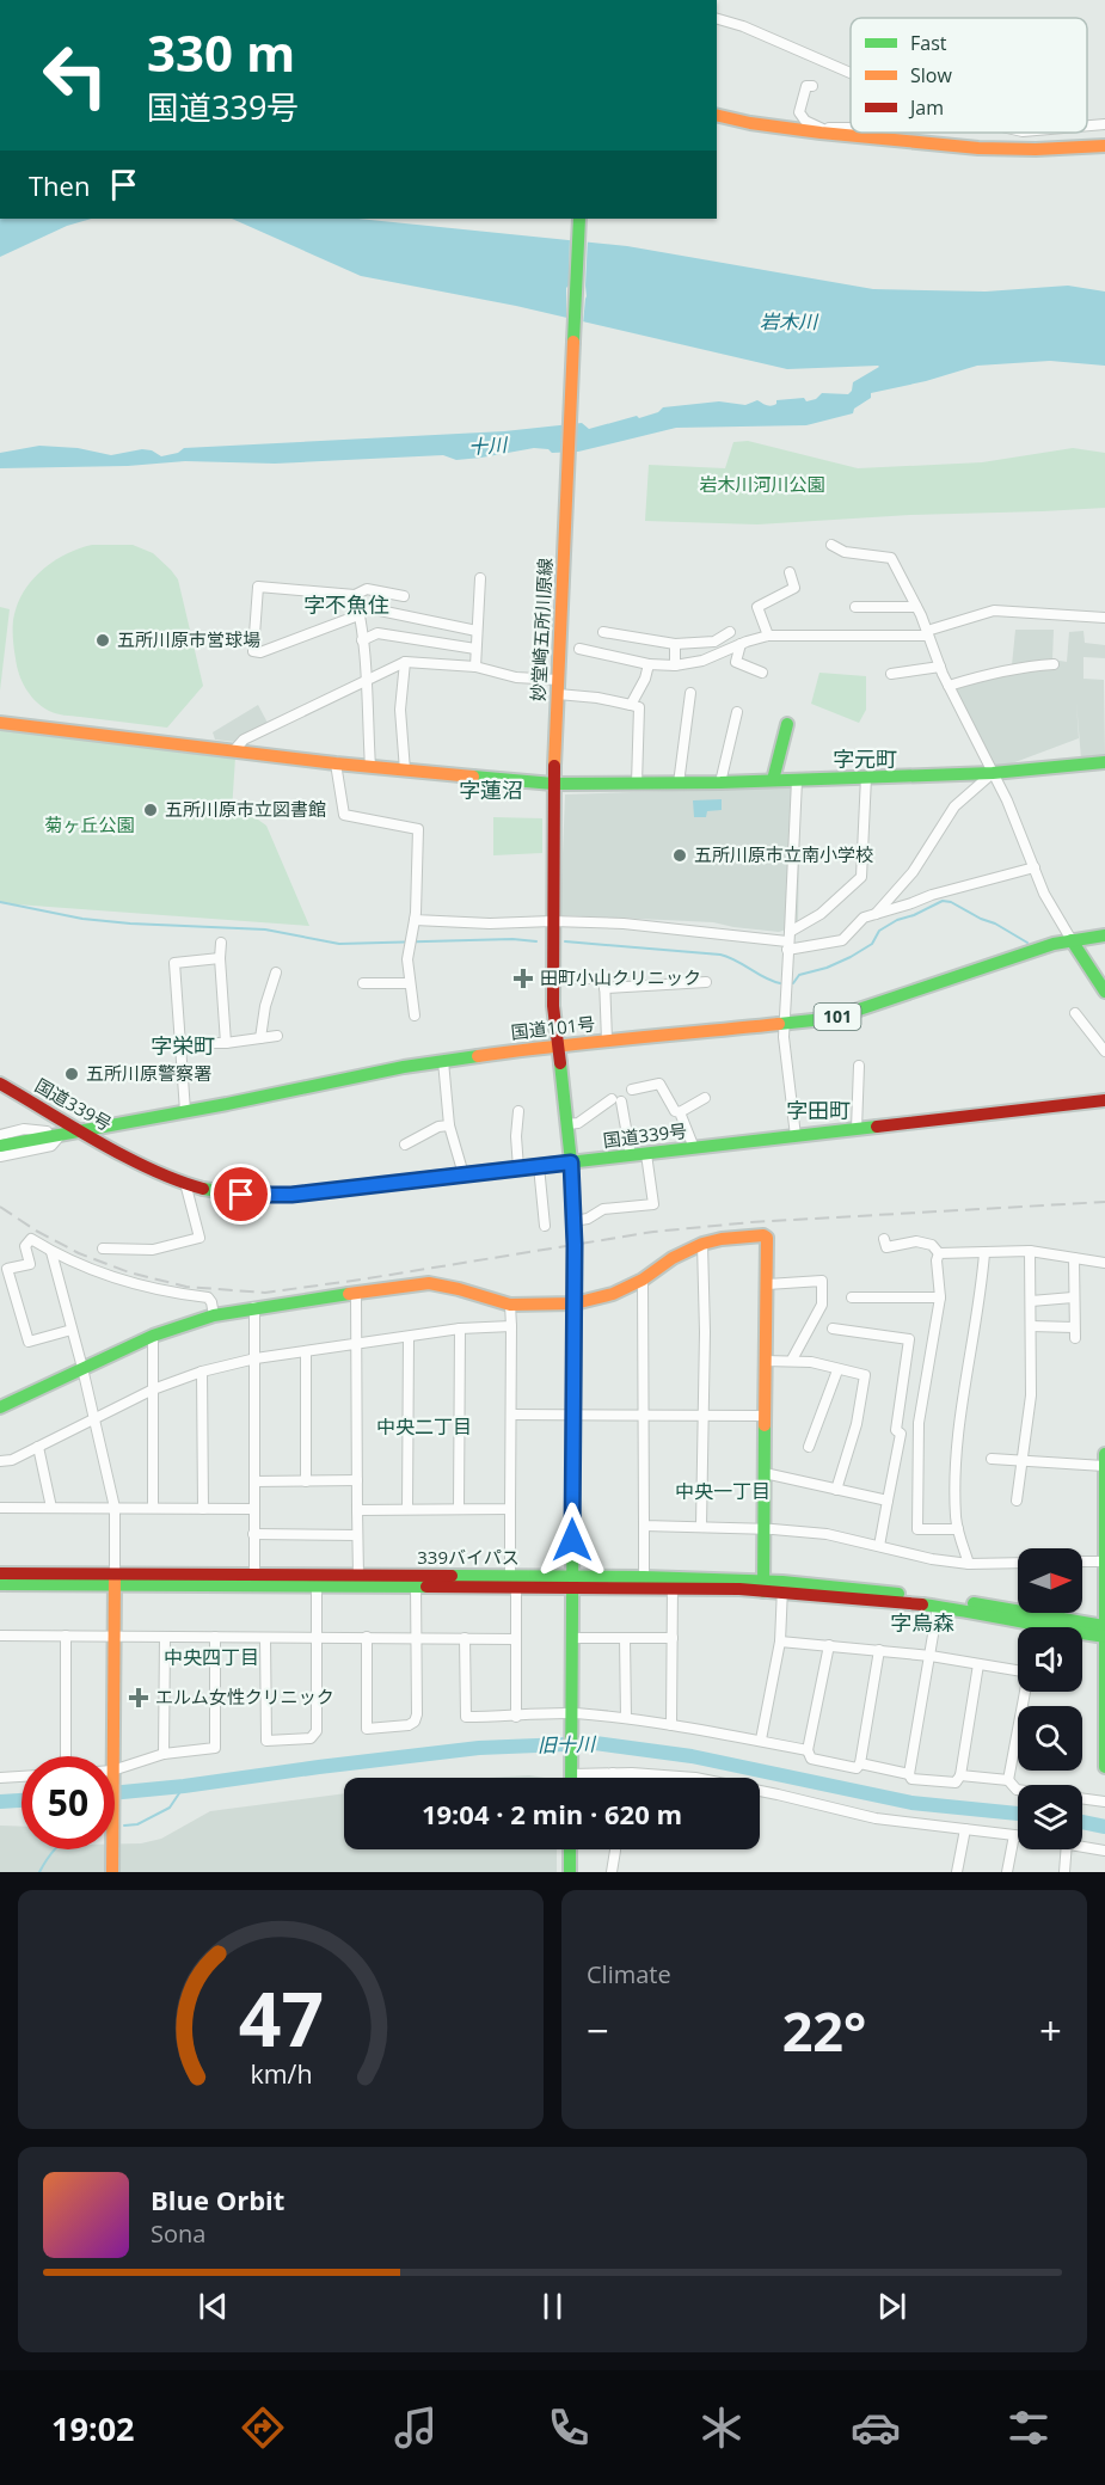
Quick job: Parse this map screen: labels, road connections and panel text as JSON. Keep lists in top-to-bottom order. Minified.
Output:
{"streets":{"main road":["妙堂崎五所川原線","101","国道101号","国道339号","339バイパス"]},"crossings":[["妙堂崎五所川原線","国道101号"],["妙堂崎五所川原線","国道339号"],["妙堂崎五所川原線","339バイパス"],["国道101号","国道339号"]],"districts":["字不魚住","字元町","字蓮沼","字栄町","字田町","中央二丁目","中央一丁目","字烏森","中央四丁目"],"water":["岩木川","十川","旧十川"],"parks":["岩木川河川公園","菊ヶ丘公園"],"places":{"other":["五所川原市営球場","五所川原市立図書館","五所川原市立南小学校","五所川原警察署"],"health":["田町小山クリニック","エルム女性クリニック"]},"legend":["Fast","Slow","Jam"],"north":"right","page":{"turn":["330 m","国道339号"],"then":"Then","limit":"50","trip":"19:04 · 2 min · 620 m","tile":"Climate","heat":["−","22°","+"],"song":["Blue Orbit","Sona"],"tabs":"19:02","gauge":["47","km/h"]}}
